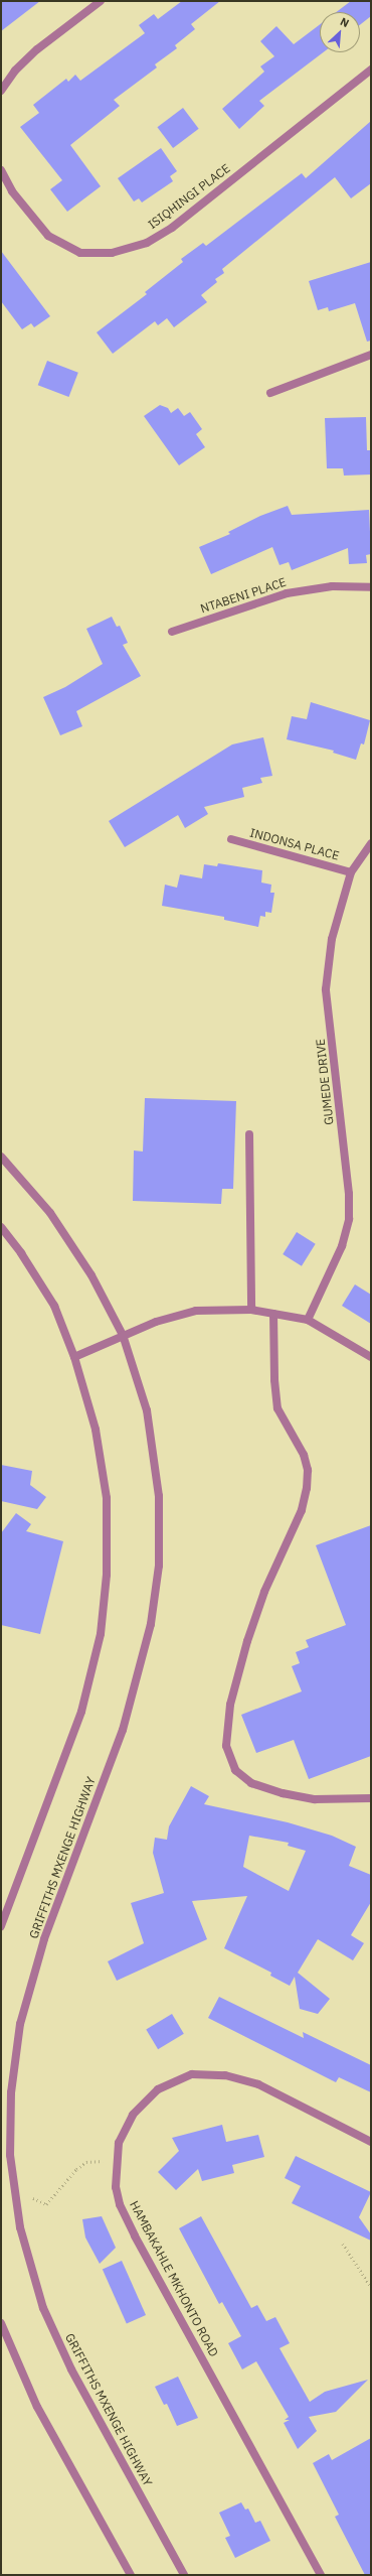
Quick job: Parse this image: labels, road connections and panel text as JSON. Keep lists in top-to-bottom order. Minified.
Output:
{"streets":{"street":["ISIQHINGI PLACE","NTABENI PLACE","INDONSA PLACE","GUMEDE DRIVE","GRIFFITHS MXENGE HIGHWAY","HAMBAKAHLE MKHONTO ROAD"]},"crossings":[["INDONSA PLACE","GUMEDE DRIVE"]],"north":"top right"}
